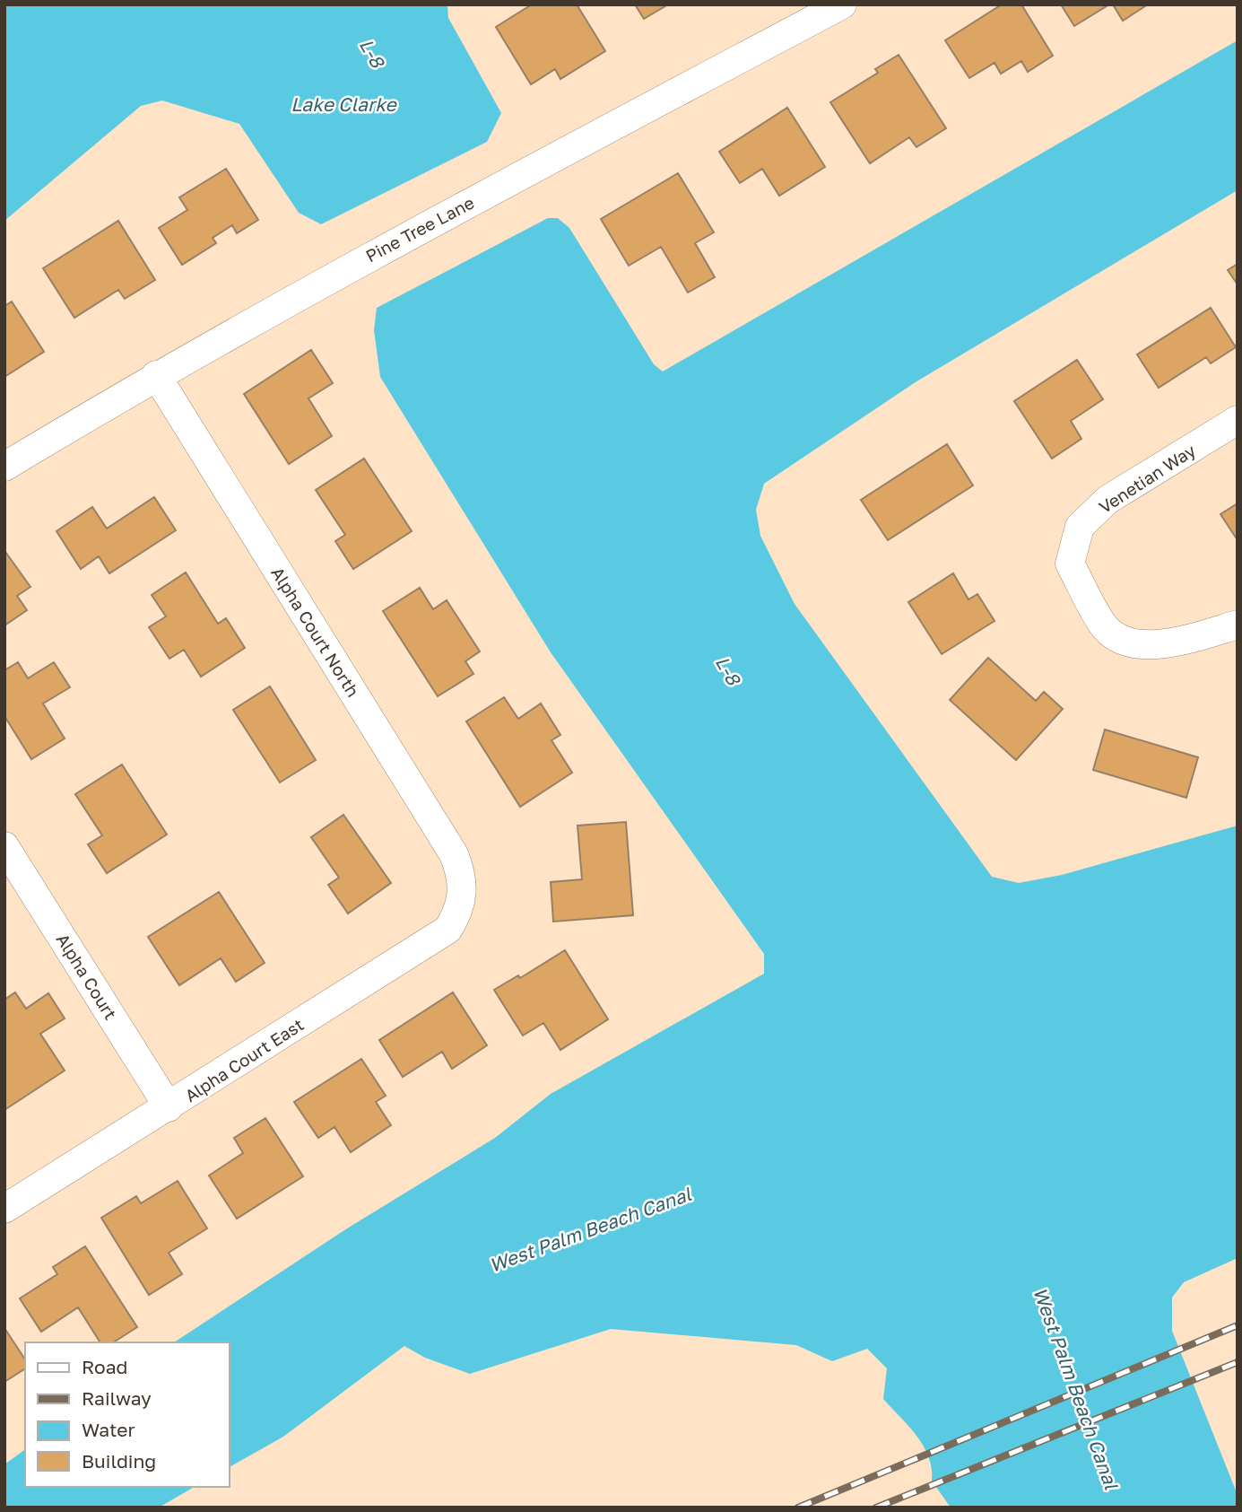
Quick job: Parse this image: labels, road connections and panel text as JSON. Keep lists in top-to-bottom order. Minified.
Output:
{"streets":{"street":["Pine Tree Lane","Venetian Way","Alpha Court North","Alpha Court","Alpha Court East"]},"crossings":[["Pine Tree Lane","Alpha Court North"],["Alpha Court North","Alpha Court East"],["Alpha Court","Alpha Court East"]],"water":["L-8","Lake Clarke","West Palm Beach Canal"],"legend":["Road","Railway","Water","Building"]}
